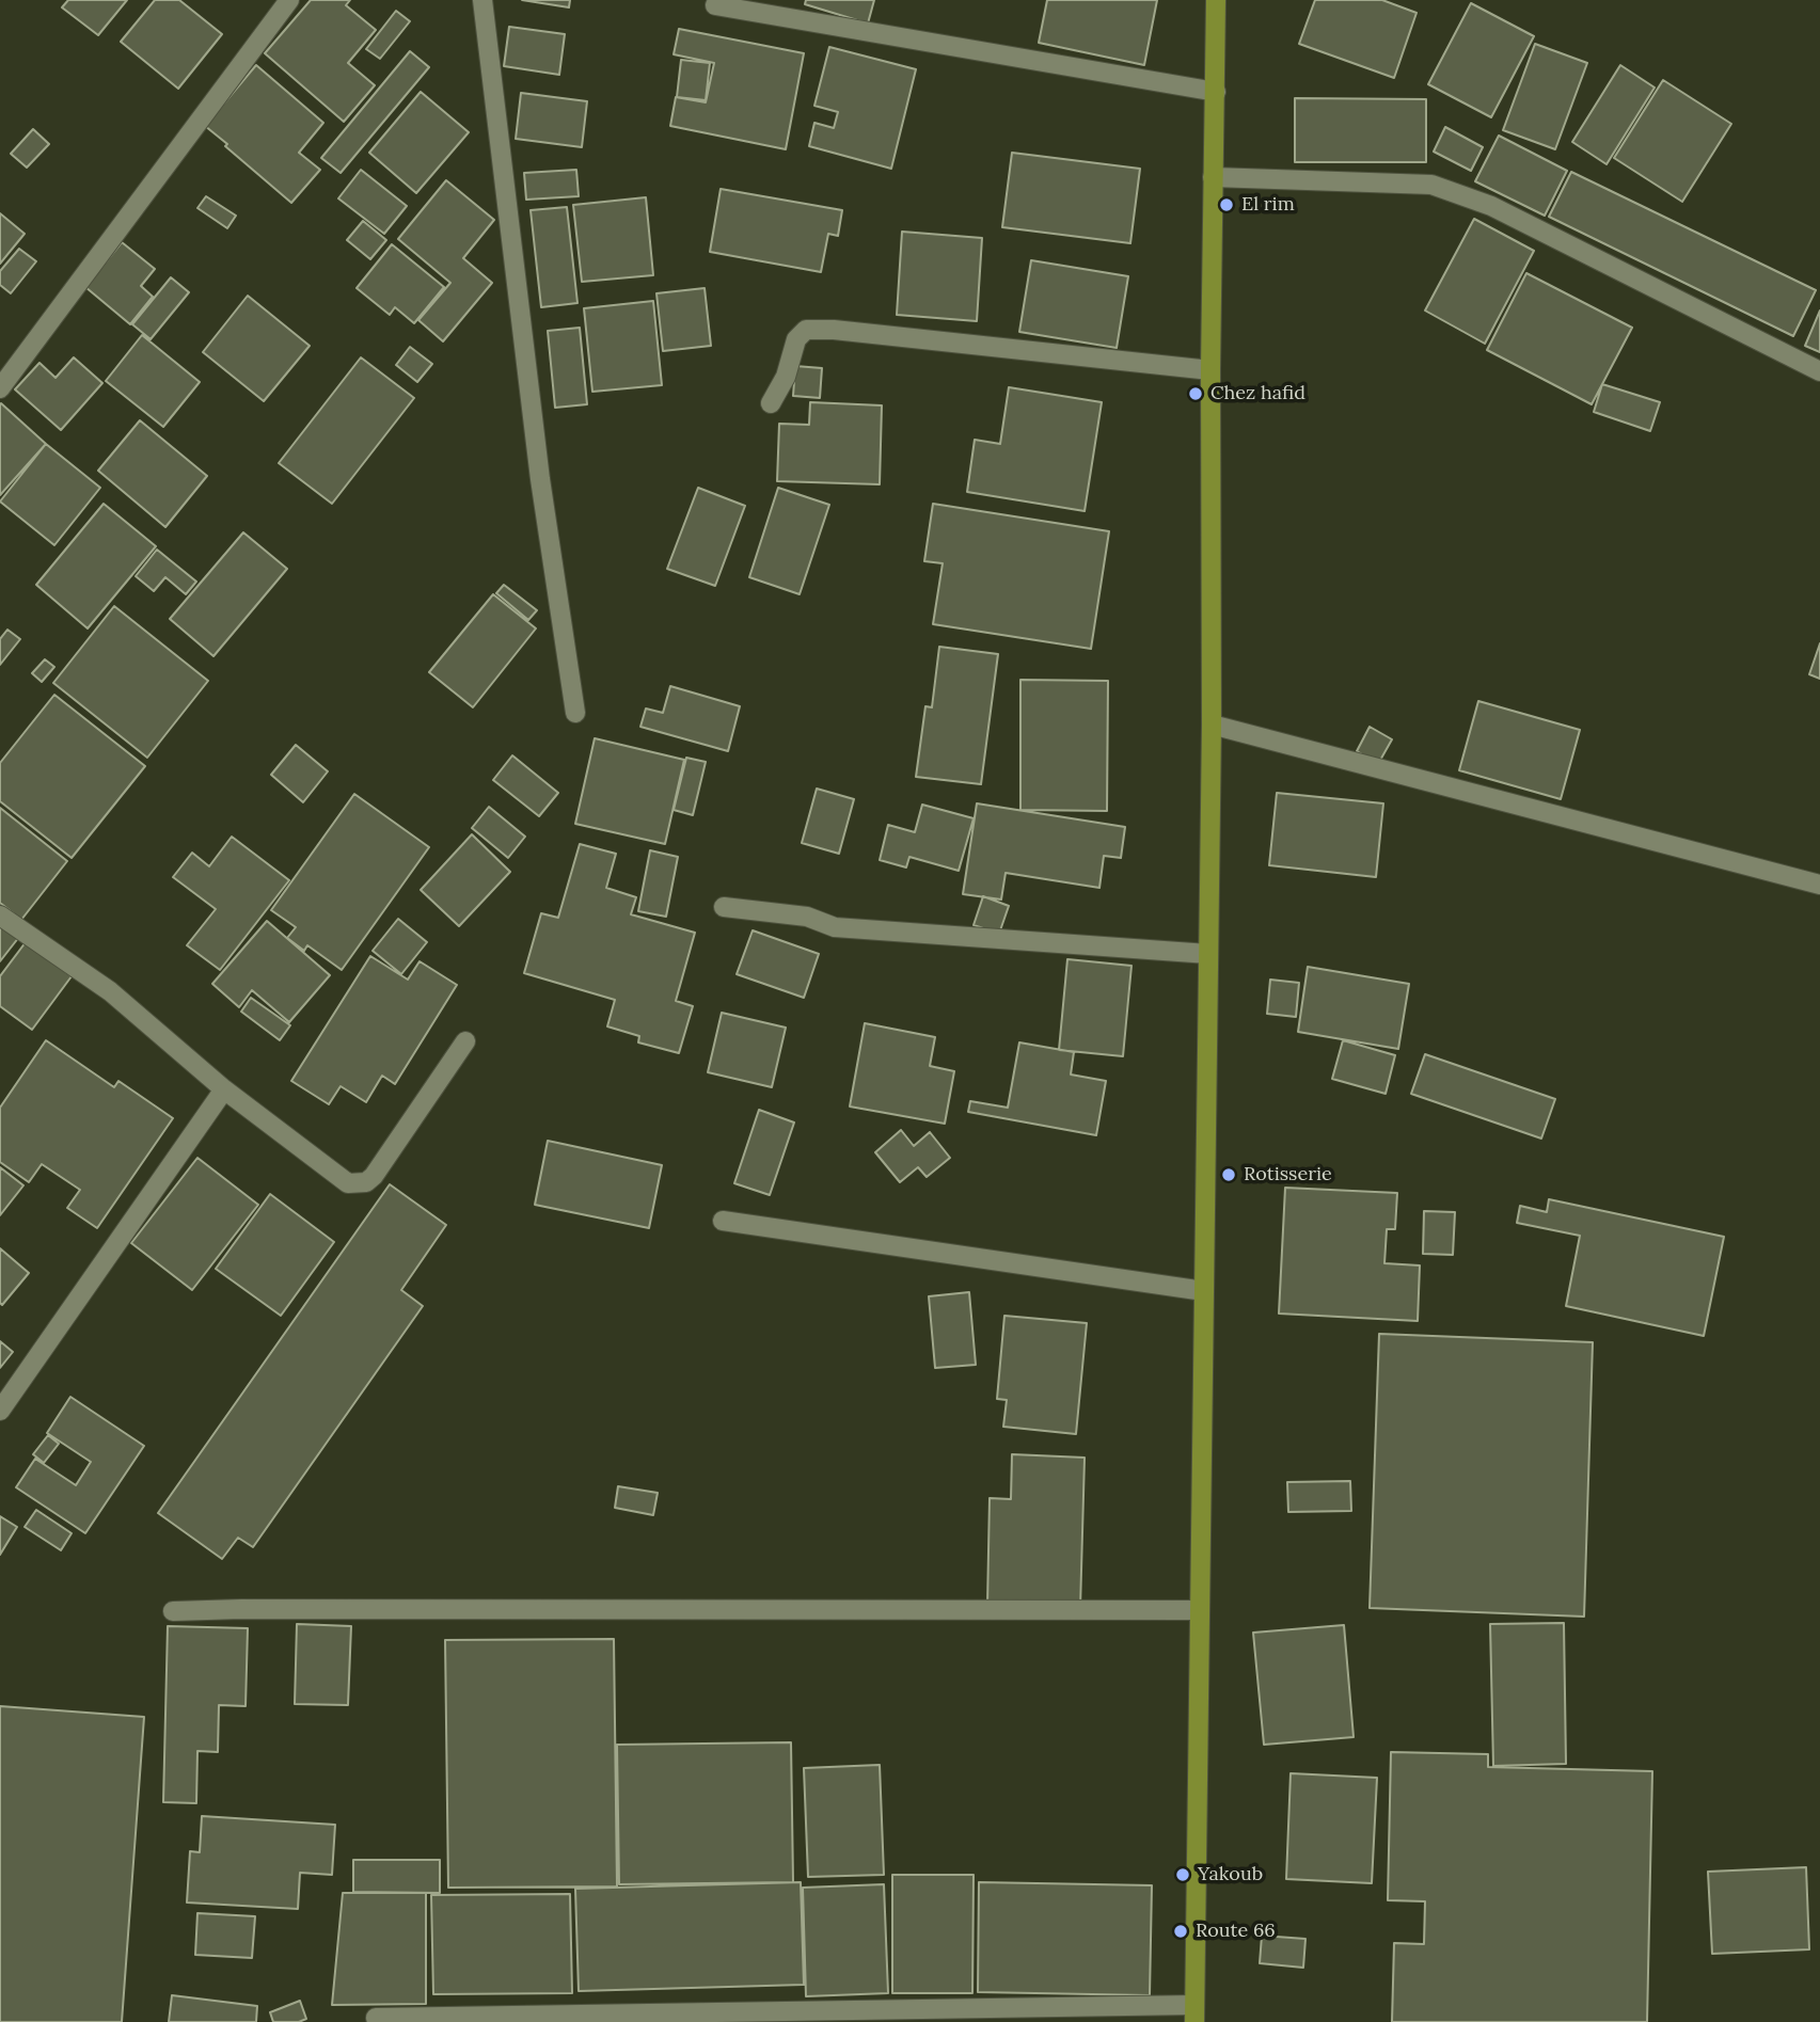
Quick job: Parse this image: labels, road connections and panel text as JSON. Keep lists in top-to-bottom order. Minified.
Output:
{"places":["El rim","Chez hafid","Rotisserie","Yakoub","Route 66"]}
